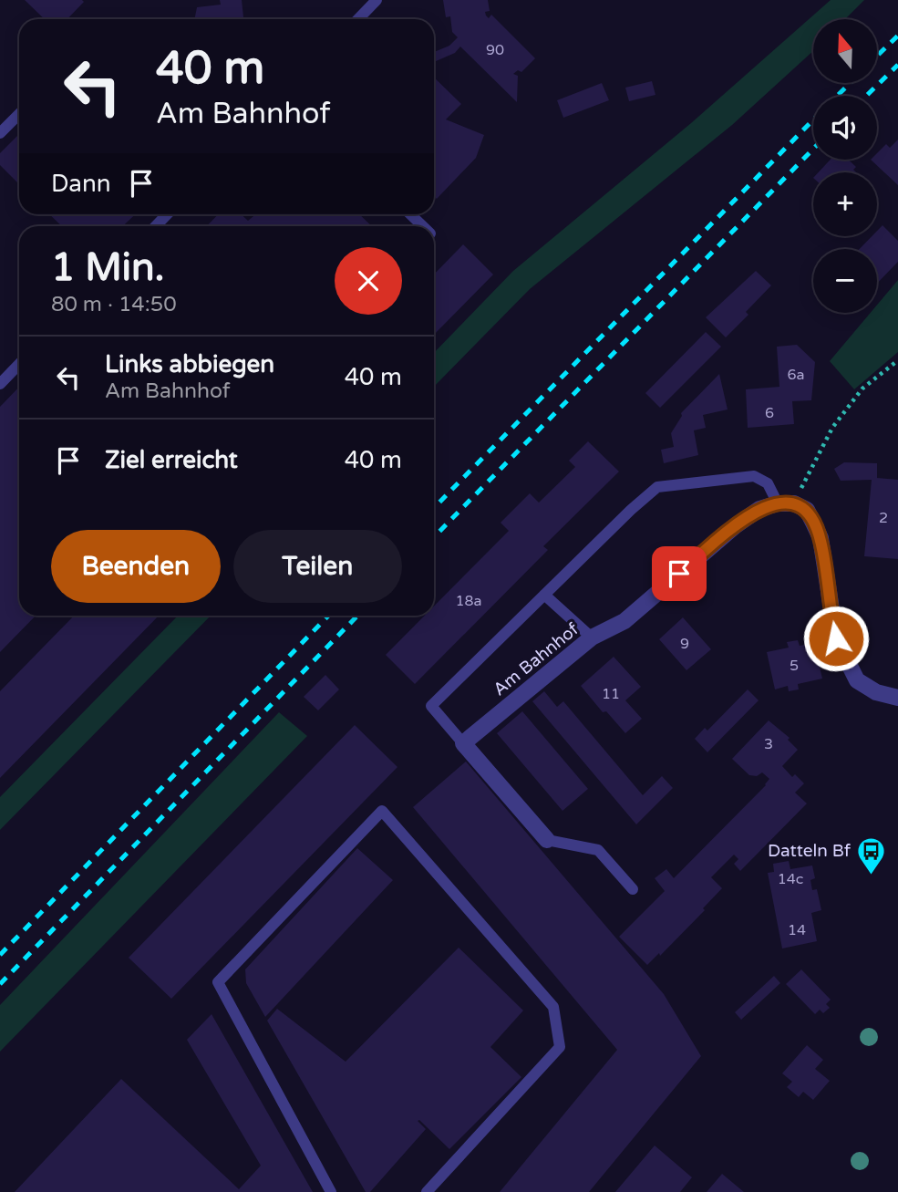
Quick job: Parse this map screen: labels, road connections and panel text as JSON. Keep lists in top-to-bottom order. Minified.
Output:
{"streets":{"street":["Am Bahnhof"]},"places":{"bus stop":["Datteln Bf"]},"house_numbers":["90","6a","6","2","18a","9","5","11","3","14c","14"],"north":"top","page":{"map_buttons":["+","−"],"turn":["40 m","Am Bahnhof"],"then":"Dann","heading":["1 Min.","80 m · 14:50"],"list":[{"name":"Links abbiegen","note":"Am Bahnhof","value":"40 m"},{"name":"Ziel erreicht","value":"40 m"}],"buttons":["Beenden","Teilen"]}}
